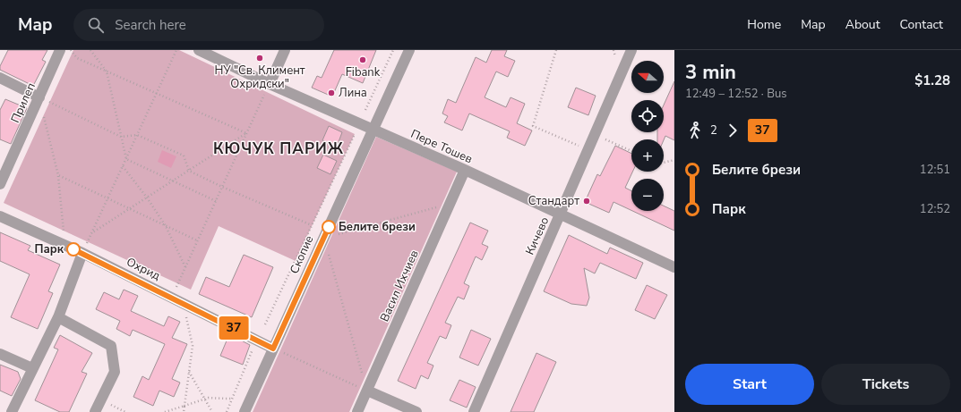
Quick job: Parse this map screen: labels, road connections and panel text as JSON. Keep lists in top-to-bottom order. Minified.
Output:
{"streets":{"street":["Прилеп","Пере Тошев","Кичево","Скопие","Охрид","Васил Ихчиев"]},"crossings":[["Пере Тошев","Кичево"],["Пере Тошев","Скопие"],["Пере Тошев","Васил Ихчиев"],["Скопие","Охрид"]],"districts":["КЮЧУК ПАРИЖ"],"places":["НУ \"Св. Климент Охридски\"","Fibank","Лина","Стандарт","Белите брези","Парк"],"lines":["bus line 37"],"north":"left","page":{"header":"Map","search":"Search here","nav":["Home","Map","About","Contact"],"on_map":"37","heading":["3 min","12:49 – 12:52 · Bus","$1.28"],"map_buttons":["+","−"],"legs":["2","37"],"list":[{"name":"Белите брези","value":"12:51"},{"name":"Парк","value":"12:52"}],"buttons":["Start","Tickets"]}}
